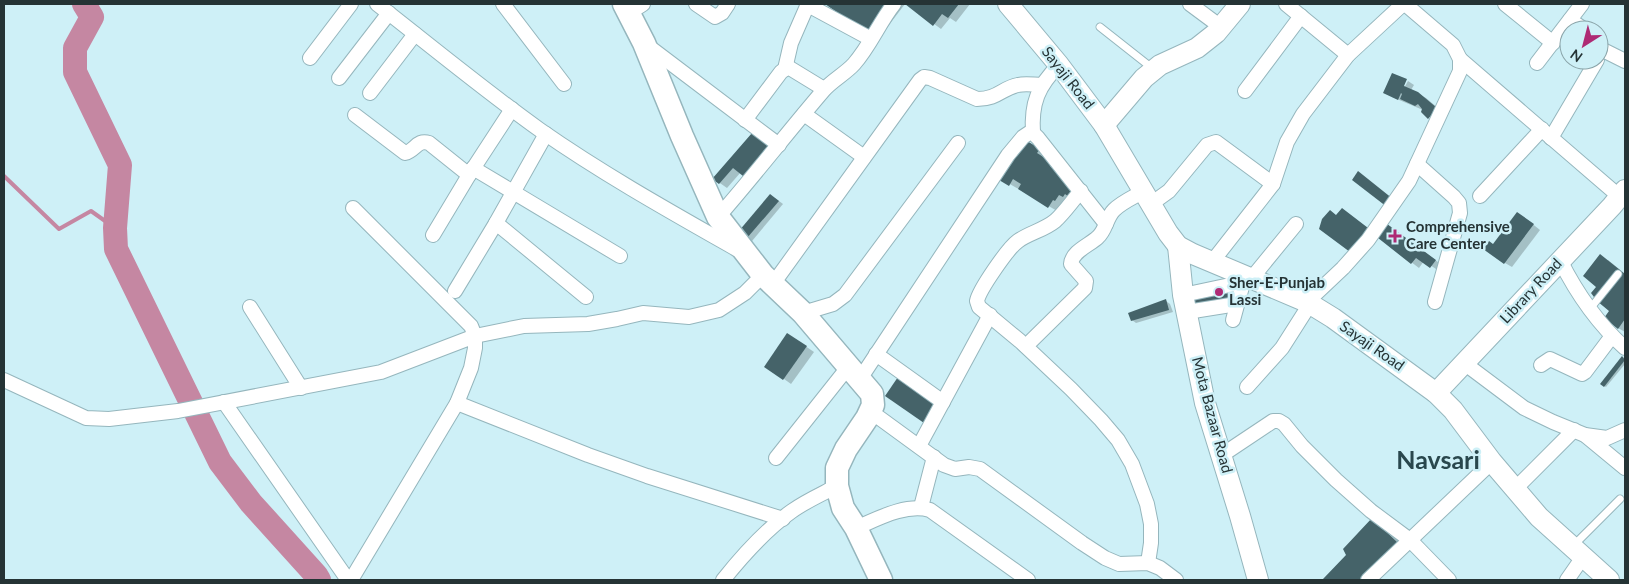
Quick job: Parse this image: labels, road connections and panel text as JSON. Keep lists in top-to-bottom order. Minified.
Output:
{"streets":{"main road":["Sayaji Road","Library Road","Mota Bazaar Road"]},"crossings":[["Sayaji Road","Library Road"],["Sayaji Road","Mota Bazaar Road"]],"districts":["Navsari"],"places":{"health":["Comprehensive Care Center"],"other":["Sher-E-Punjab Lassi"]},"north":"bottom left"}
